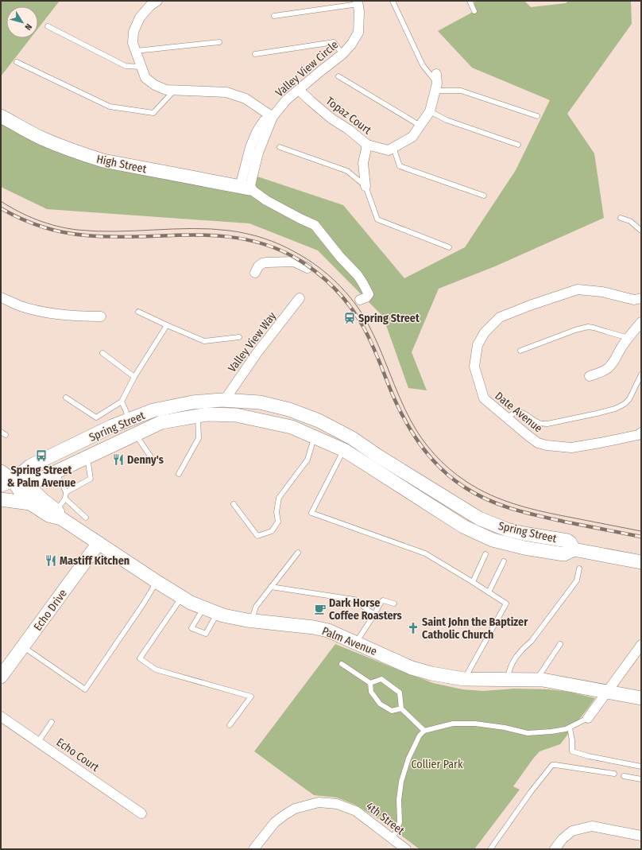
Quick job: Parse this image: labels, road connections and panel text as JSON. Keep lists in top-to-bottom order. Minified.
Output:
{"streets":{"main road":["High Street","Spring Street","Echo Drive","Palm Avenue"],"street":["Valley View Circle","Topaz Court","Valley View Way","Date Avenue","Echo Court","4th Street"]},"crossings":[["Valley View Circle","Topaz Court"],["Valley View Circle","High Street"],["Valley View Way","Spring Street"],["Spring Street","Palm Avenue"],["Echo Drive","Palm Avenue"]],"parks":["Collier Park"],"places":{"station":["Spring Street"],"bus stop":["Spring Street & Palm Avenue"],"restaurant":["Denny's","Mastiff Kitchen"],"cafe":["Dark Horse Coffee Roasters"],"church":["Saint John the Baptizer Catholic Church"]},"north":"bottom right"}
